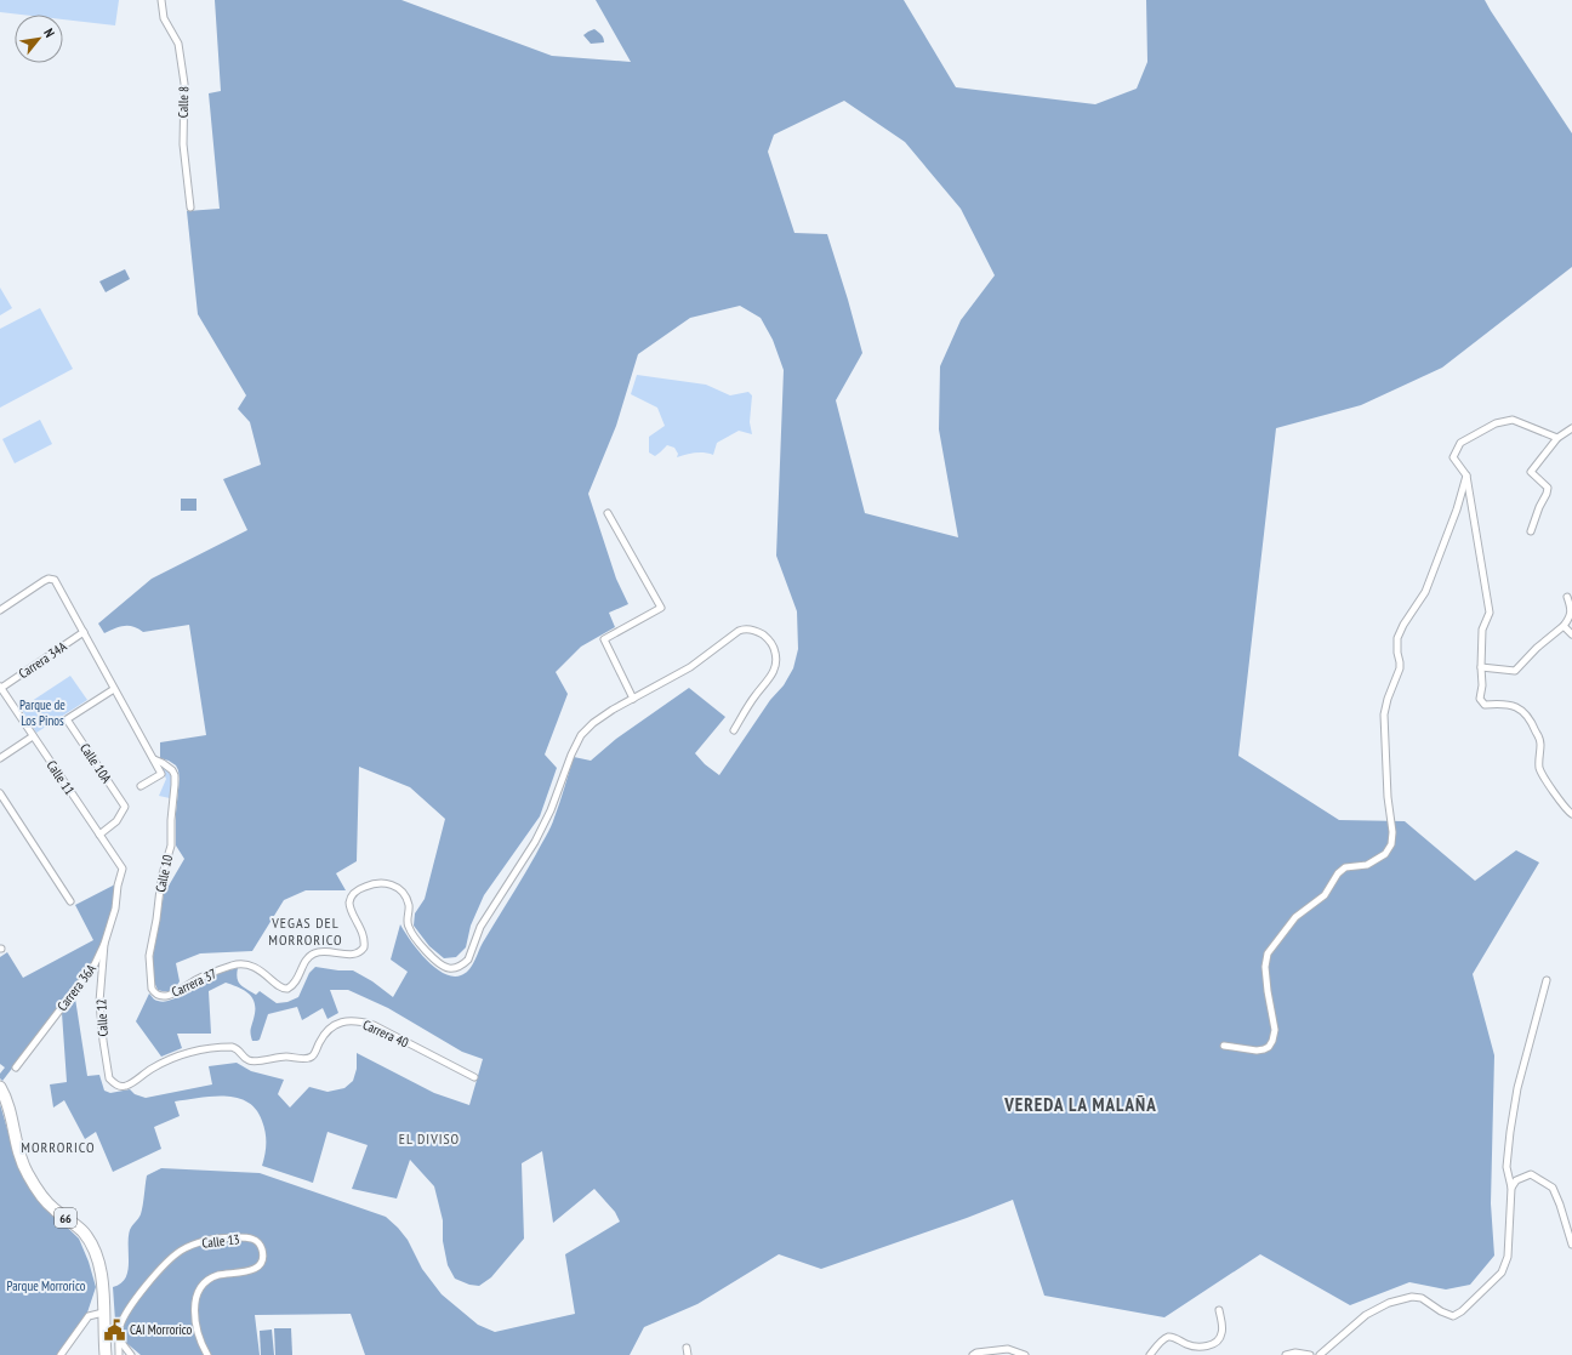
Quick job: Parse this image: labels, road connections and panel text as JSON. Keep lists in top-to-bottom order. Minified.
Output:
{"streets":{"highway":["66"],"street":["Calle 8","Carrera 34A","Calle 10A","Calle 11","Calle 10","Carrera 37","Carrera 36A","Calle 12","Carrera 40","Calle 13"]},"crossings":[["Carrera 34A","Calle 11"],["Carrera 34A","Calle 10"],["Calle 10A","Calle 11"],["Calle 10A","Calle 10"],["Calle 11","Carrera 36A"],["Calle 10","Carrera 37"],["Carrera 36A","Calle 12"],["Calle 12","Carrera 40"]],"districts":["VEGAS DEL MORRORICO","VEREDA LA MALAÑA","EL DIVISO","MORRORICO"],"parks":["Parque de Los Pinos","Parque Morrorico"],"places":{"public building":["CAI Morrorico"]},"north":"top right"}
